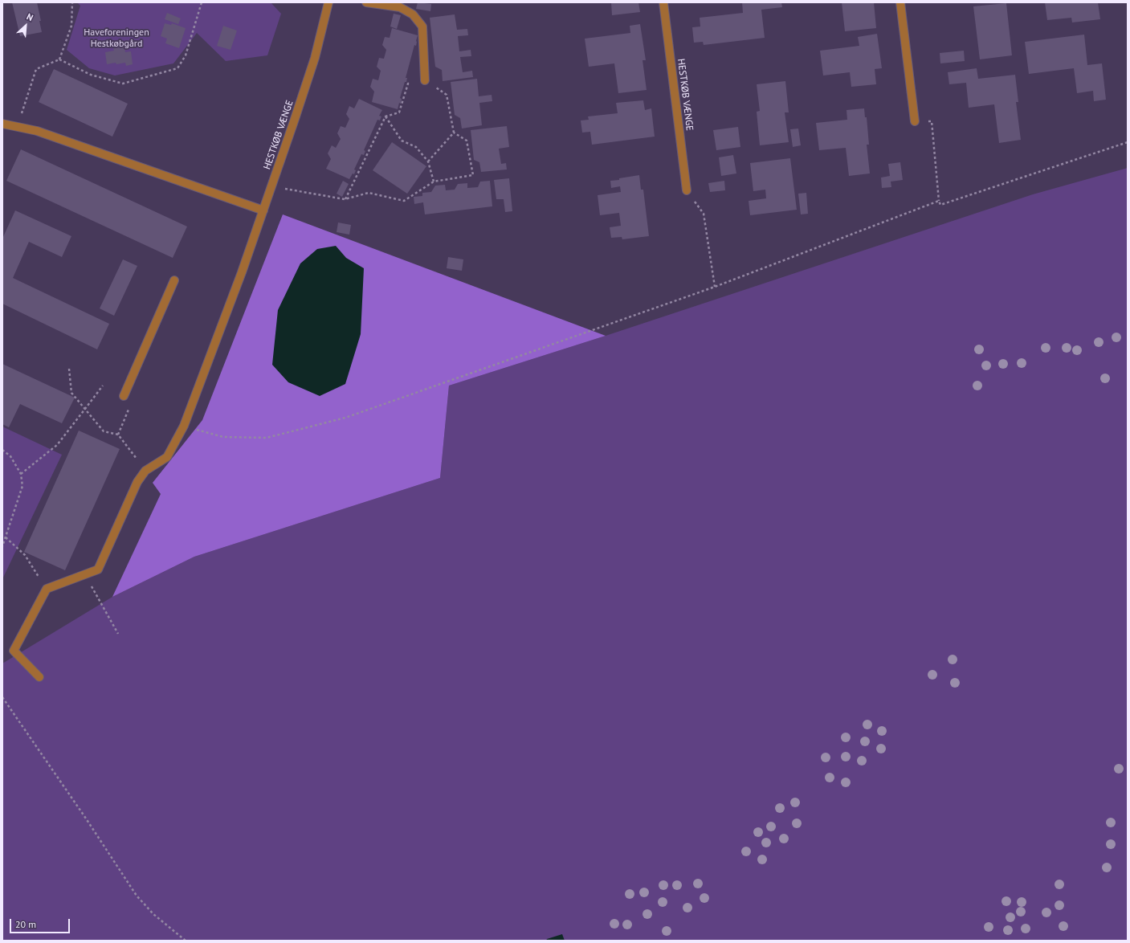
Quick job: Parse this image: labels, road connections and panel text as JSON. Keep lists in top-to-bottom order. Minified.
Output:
{"streets":{"street":["HESTKØB VÆNGE"]},"parks":["Haveforeningen Hestkøbgård"],"scale_bar":"20 m","north":"top right"}
